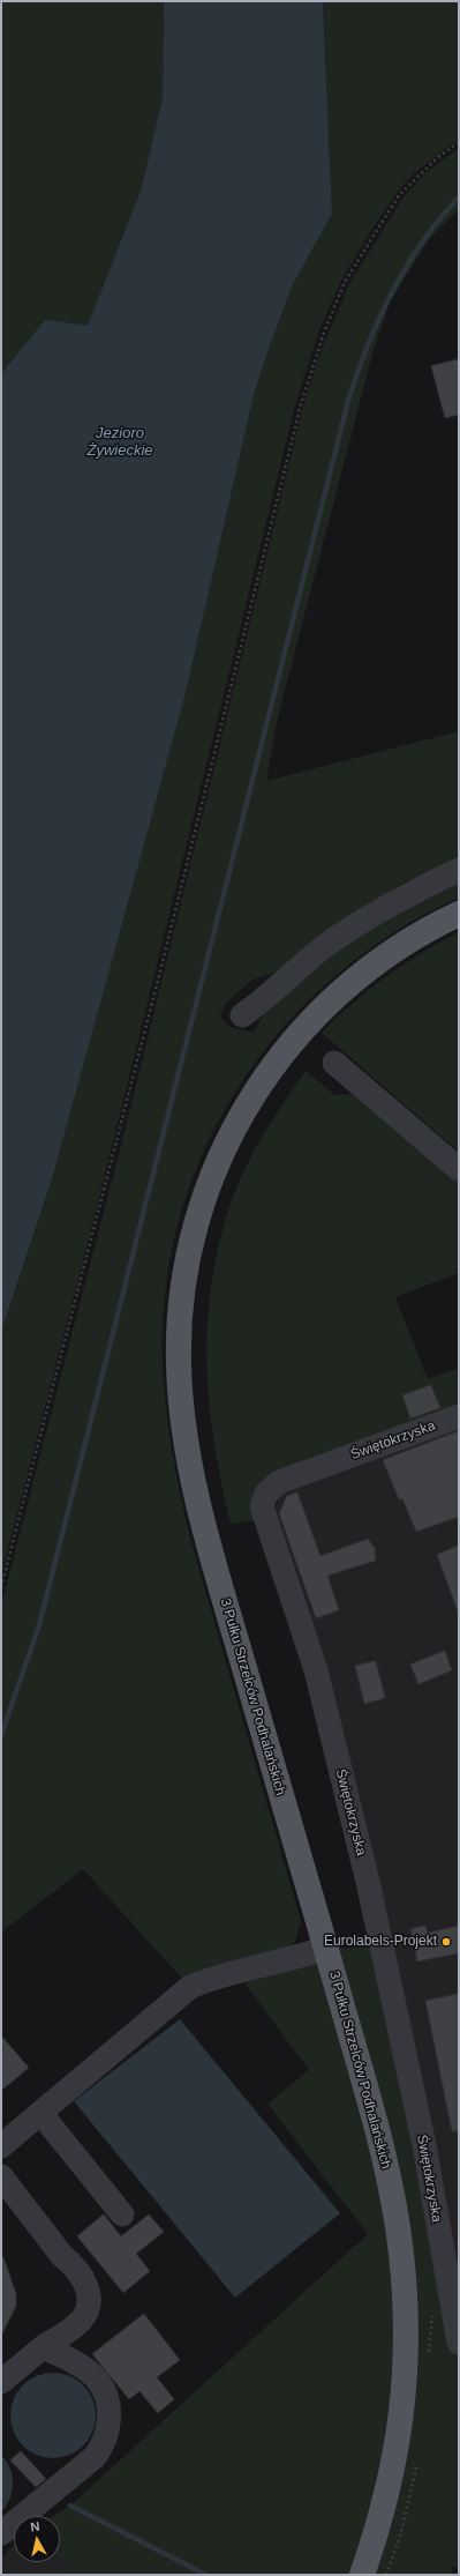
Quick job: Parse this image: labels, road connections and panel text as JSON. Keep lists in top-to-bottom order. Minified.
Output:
{"streets":{"main road":["3 Pułku Strzelców Podhalańskich"],"street":["Świętokrzyska"]},"water":["Jezioro Żywieckie"],"places":["Eurolabels-Projekt"],"north":"top"}
